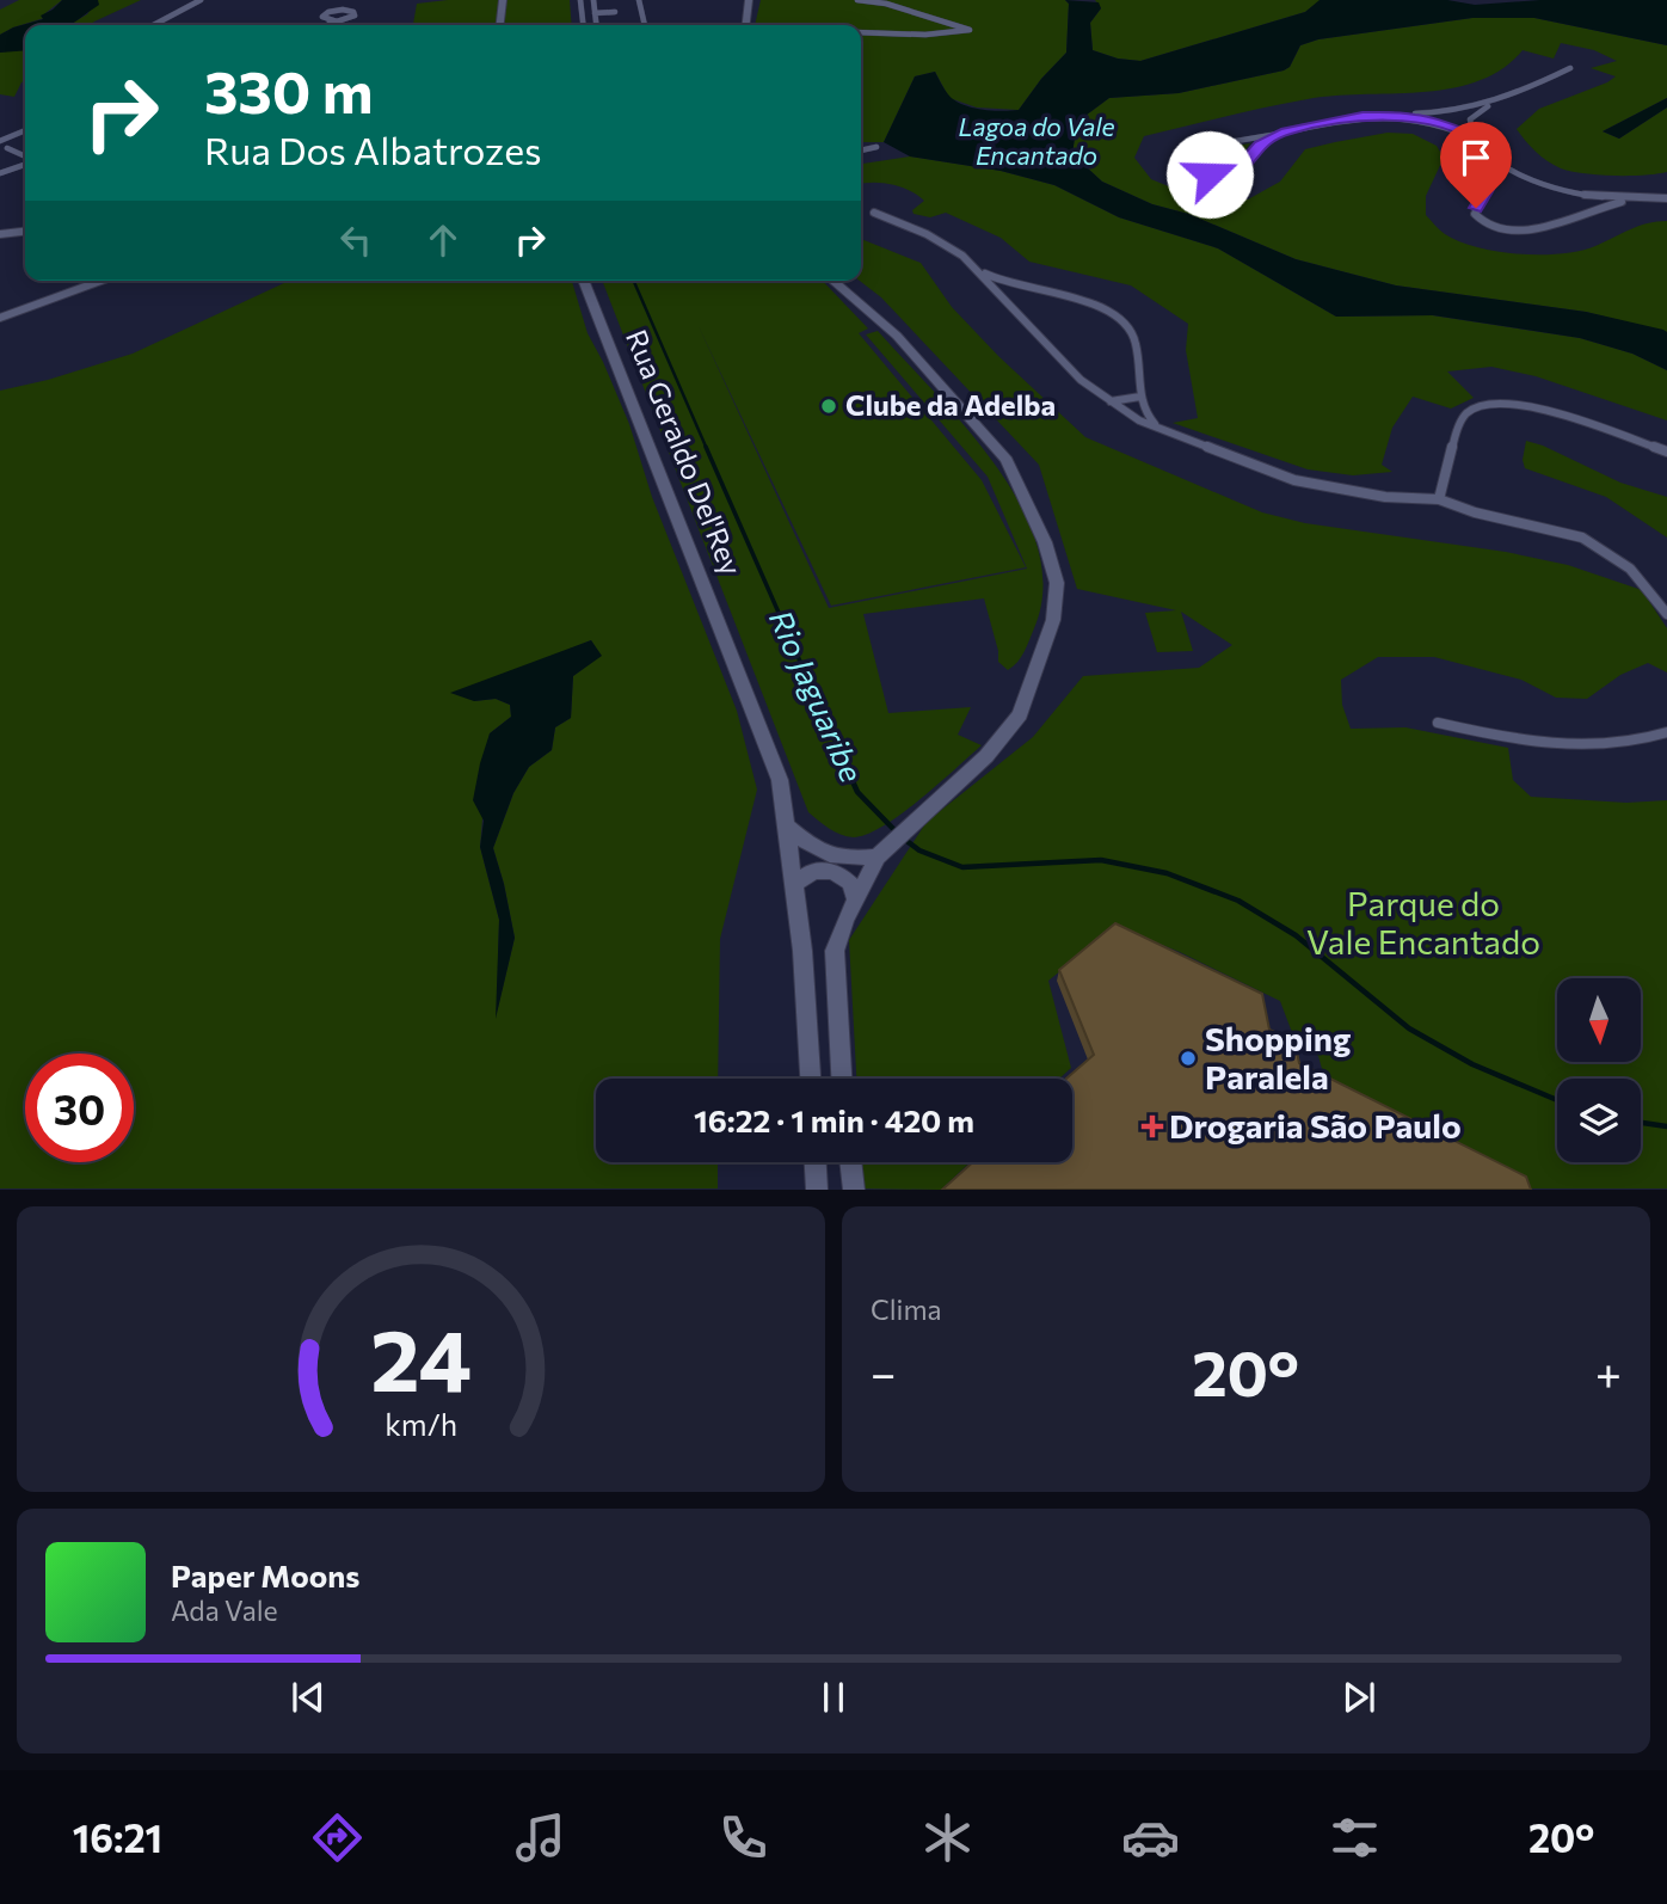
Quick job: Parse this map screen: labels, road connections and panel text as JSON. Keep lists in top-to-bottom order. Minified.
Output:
{"streets":{"main road":["Rua Geraldo Del'Rey"]},"water":["Lagoa do Vale Encantado","Rio Jaguaribe"],"parks":["Parque do Vale Encantado"],"places":{"other":["Clube da Adelba","Shopping Paralela"],"health":["Drogaria São Paulo"]},"north":"bottom","page":{"turn":["330 m","Rua Dos Albatrozes"],"limit":"30","trip":"16:22 · 1 min · 420 m","tile":"Clima","heat":["−","20°","+"],"song":["Paper Moons","Ada Vale"],"tabs":["16:21","20°"],"gauge":["24","km/h"]}}
